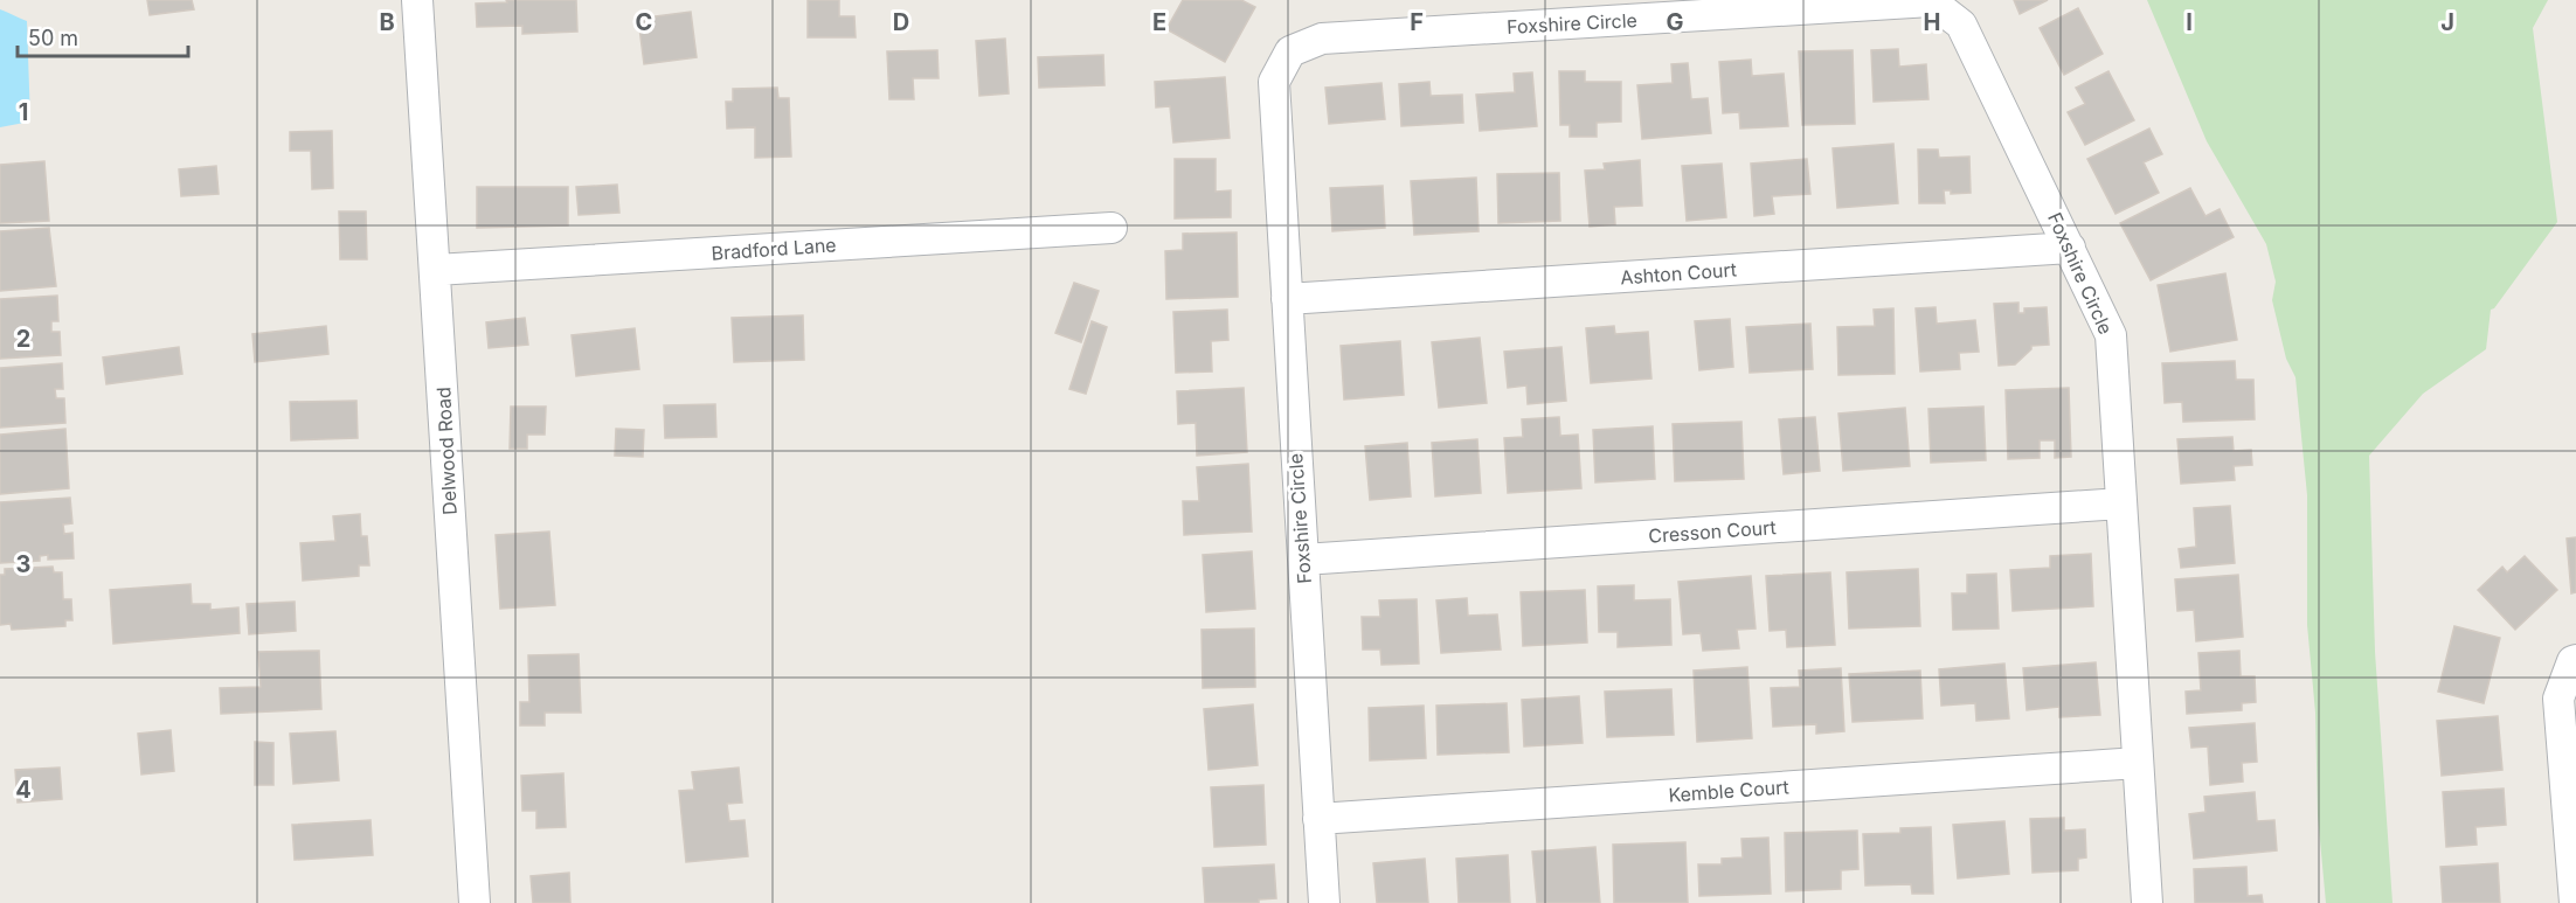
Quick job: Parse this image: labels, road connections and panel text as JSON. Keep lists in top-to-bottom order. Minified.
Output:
{"streets":{"street":["Foxshire Circle","Bradford Lane","Ashton Court","Delwood Road","Cresson Court","Kemble Court"]},"crossings":[["Foxshire Circle","Ashton Court"],["Foxshire Circle","Cresson Court"],["Foxshire Circle","Kemble Court"],["Bradford Lane","Delwood Road"]],"scale_bar":"50 m","grid":{"columns":["B","C","D","E","F","G","H","I","J"],"rows":["1","2","3","4"]}}
